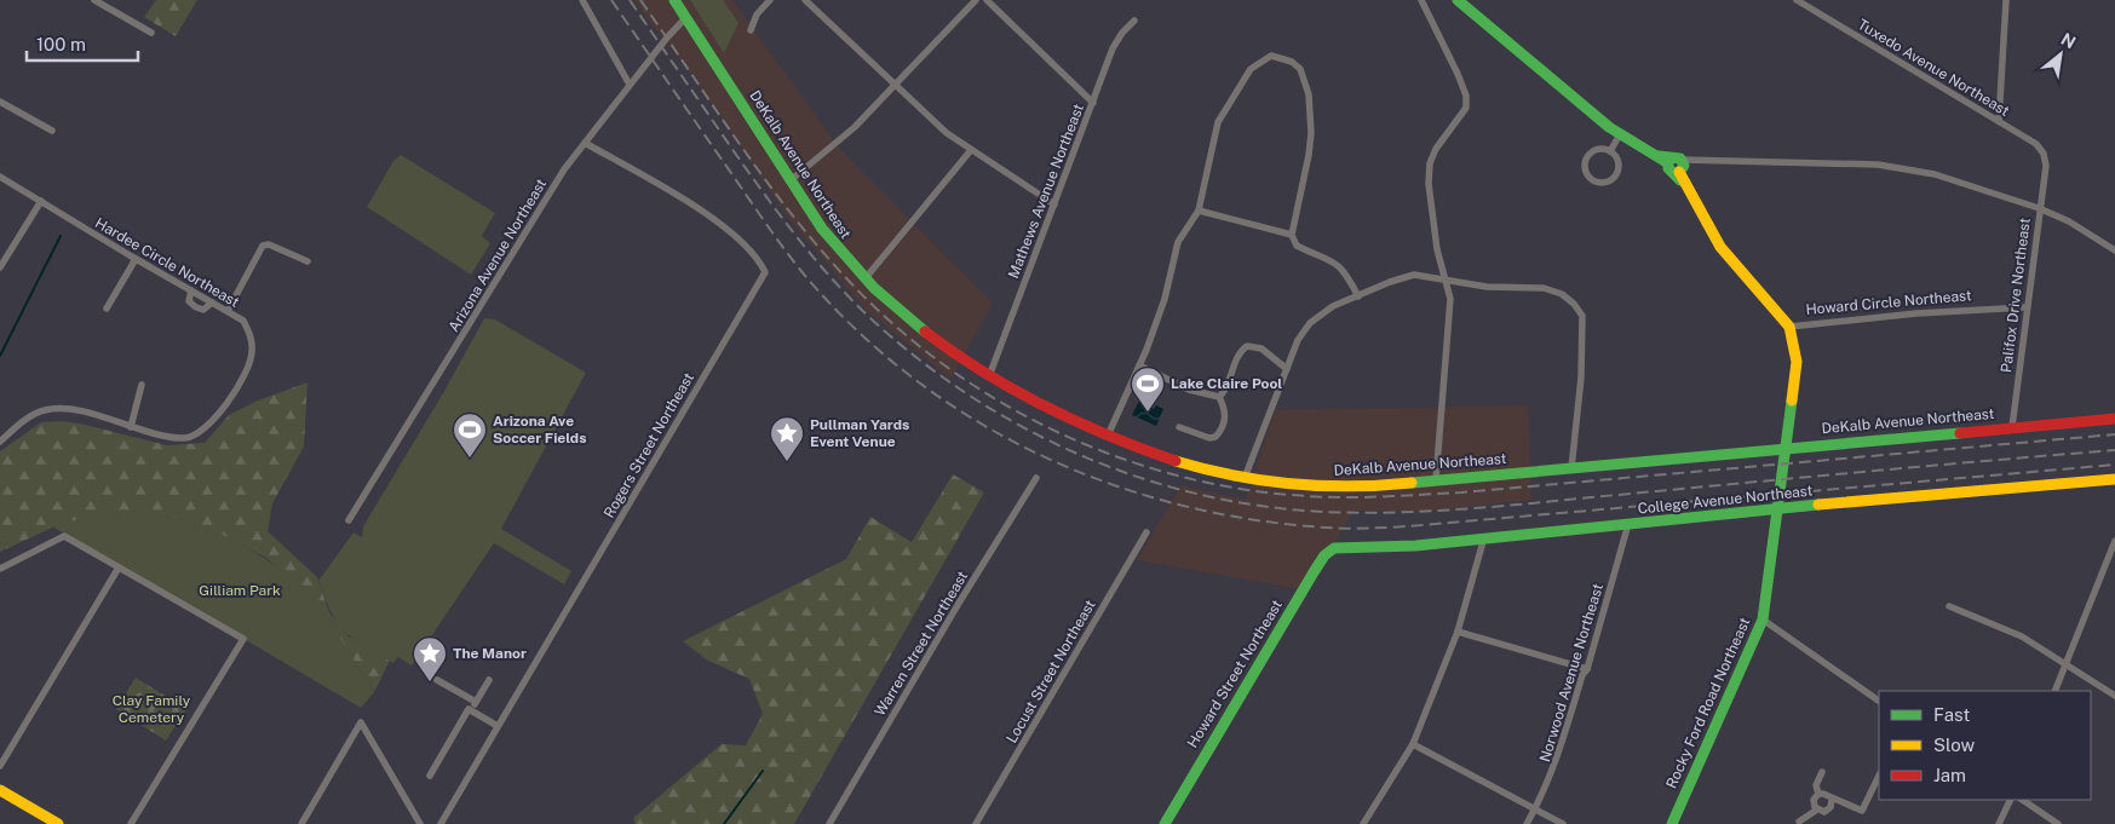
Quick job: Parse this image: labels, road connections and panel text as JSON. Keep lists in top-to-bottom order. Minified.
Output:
{"streets":{"street":["Tuxedo Avenue Northeast","DeKalb Avenue Northeast","Mathews Avenue Northeast","Arizona Avenue Northeast","Hardee Circle Northeast","Palifox Drive Northeast","Howard Circle Northeast","Rogers Street Northeast","College Avenue Northeast","Warren Street Northeast","Locust Street Northeast","Norwood Avenue Northeast","Howard Street Northeast","Rocky Ford Road Northeast"]},"crossings":[["Tuxedo Avenue Northeast","Palifox Drive Northeast"],["DeKalb Avenue Northeast","Mathews Avenue Northeast"],["DeKalb Avenue Northeast","Arizona Avenue Northeast"],["DeKalb Avenue Northeast","Palifox Drive Northeast"],["DeKalb Avenue Northeast","Rocky Ford Road Northeast"],["Arizona Avenue Northeast","Rogers Street Northeast"],["Palifox Drive Northeast","Howard Circle Northeast"],["Howard Circle Northeast","Rocky Ford Road Northeast"],["College Avenue Northeast","Norwood Avenue Northeast"],["College Avenue Northeast","Howard Street Northeast"],["College Avenue Northeast","Rocky Ford Road Northeast"]],"parks":["Gilliam Park","Clay Family Cemetery"],"places":{"sports":["Lake Claire Pool","Arizona Ave Soccer Fields"],"place":["Pullman Yards Event Venue","The Manor"]},"legend":["Fast","Slow","Jam"],"scale_bar":"100 m","north":"top right"}
